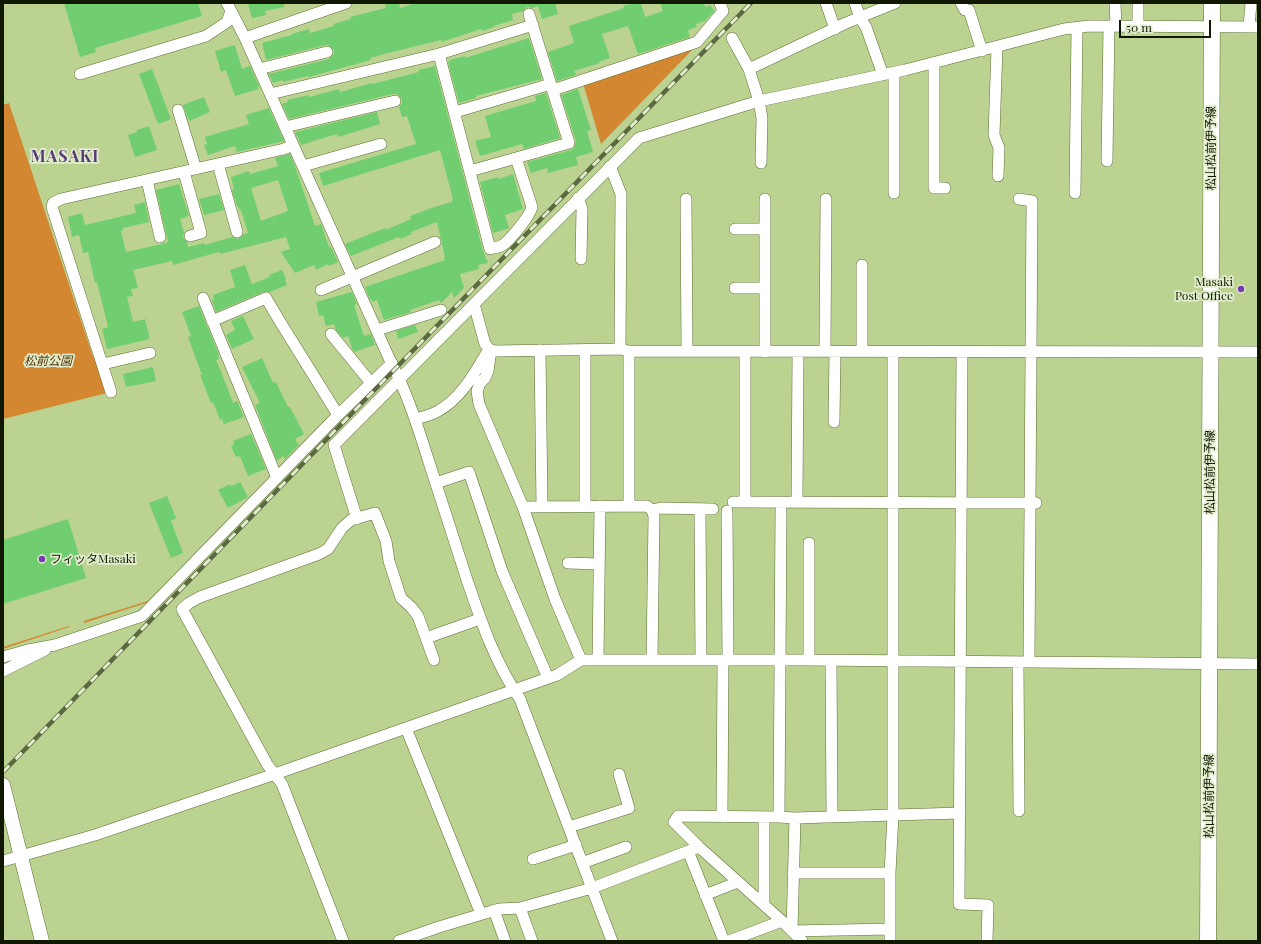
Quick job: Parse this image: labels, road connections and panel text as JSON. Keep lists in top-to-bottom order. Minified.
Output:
{"streets":{"main road":["松山松前伊予線"]},"districts":["MASAKI"],"parks":["松前公園"],"places":["Masaki Post Office","フィッタMasaki"],"scale_bar":"50 m"}
